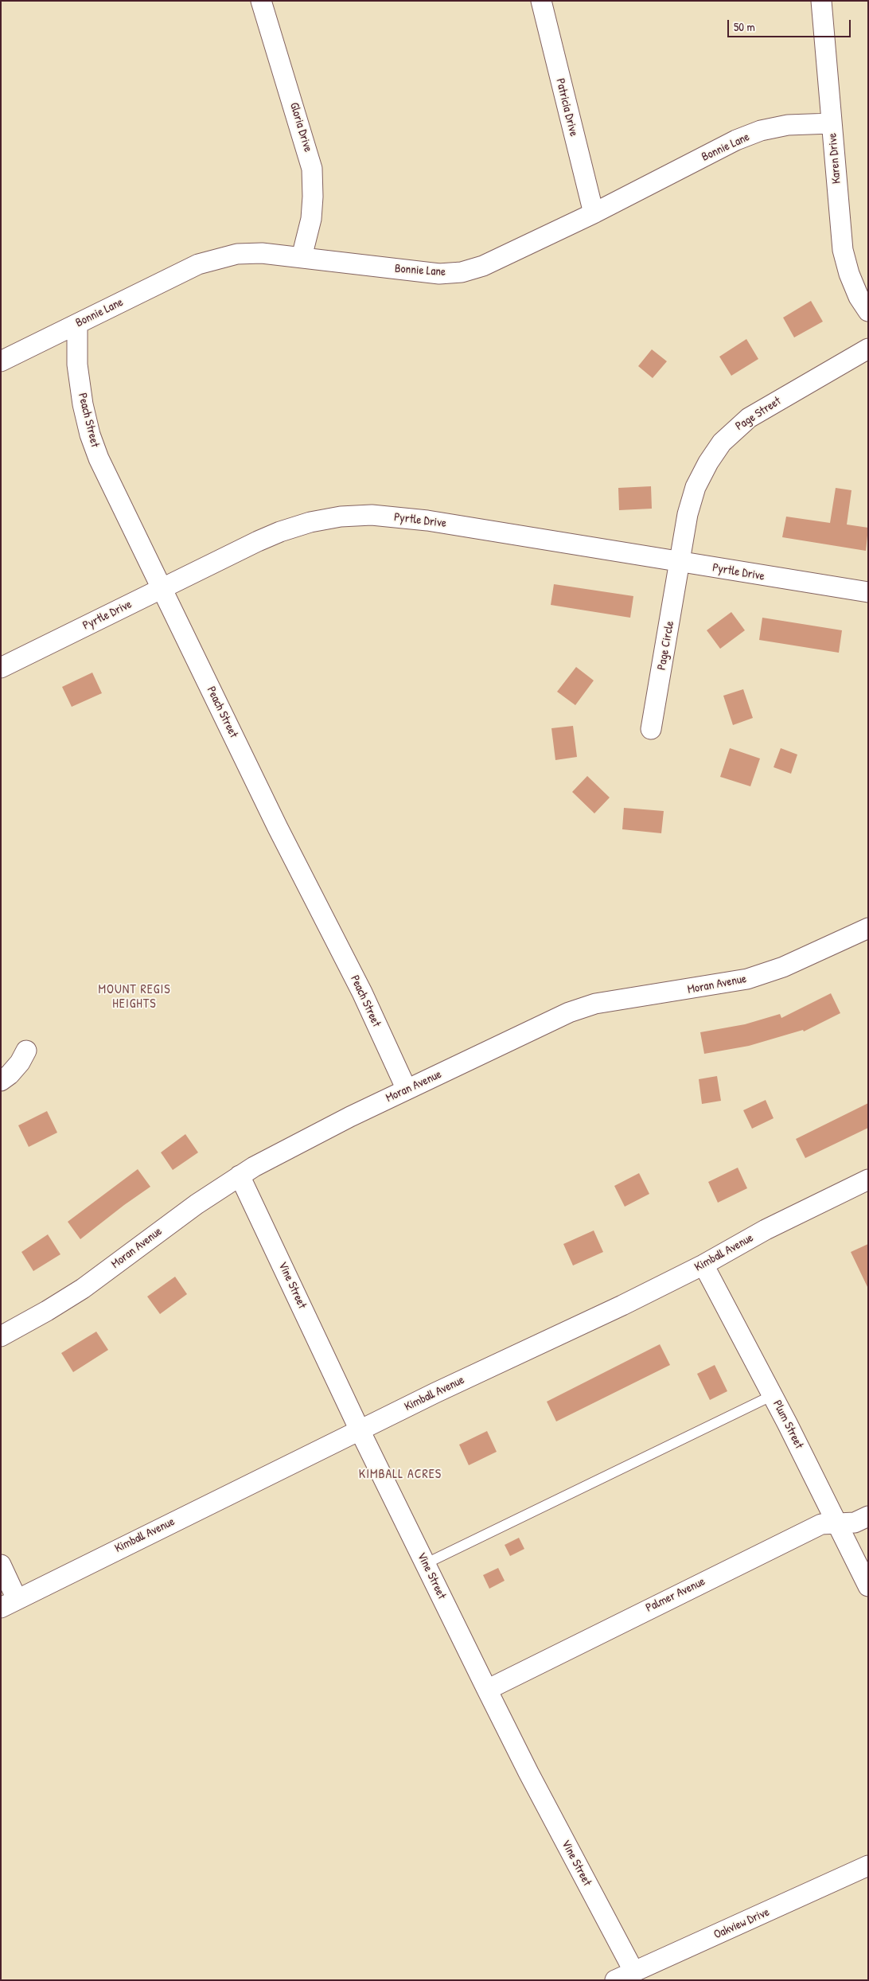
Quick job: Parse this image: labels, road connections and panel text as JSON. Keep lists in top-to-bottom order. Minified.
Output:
{"streets":{"street":["Patricia Drive","Gloria Drive","Bonnie Lane","Karen Drive","Page Street","Peach Street","Pyrtle Drive","Page Circle","Moran Avenue","Kimball Avenue","Vine Street","Plum Street","Palmer Avenue","Oakview Drive"]},"crossings":[["Patricia Drive","Bonnie Lane"],["Gloria Drive","Bonnie Lane"],["Bonnie Lane","Karen Drive"],["Bonnie Lane","Peach Street"],["Page Street","Pyrtle Drive"],["Page Street","Page Circle"],["Peach Street","Pyrtle Drive"],["Peach Street","Moran Avenue"],["Pyrtle Drive","Page Circle"],["Moran Avenue","Vine Street"],["Kimball Avenue","Vine Street"],["Kimball Avenue","Plum Street"],["Vine Street","Palmer Avenue"],["Vine Street","Oakview Drive"],["Plum Street","Palmer Avenue"]],"districts":["MOUNT REGIS HEIGHTS","KIMBALL ACRES"],"scale_bar":"50 m"}
